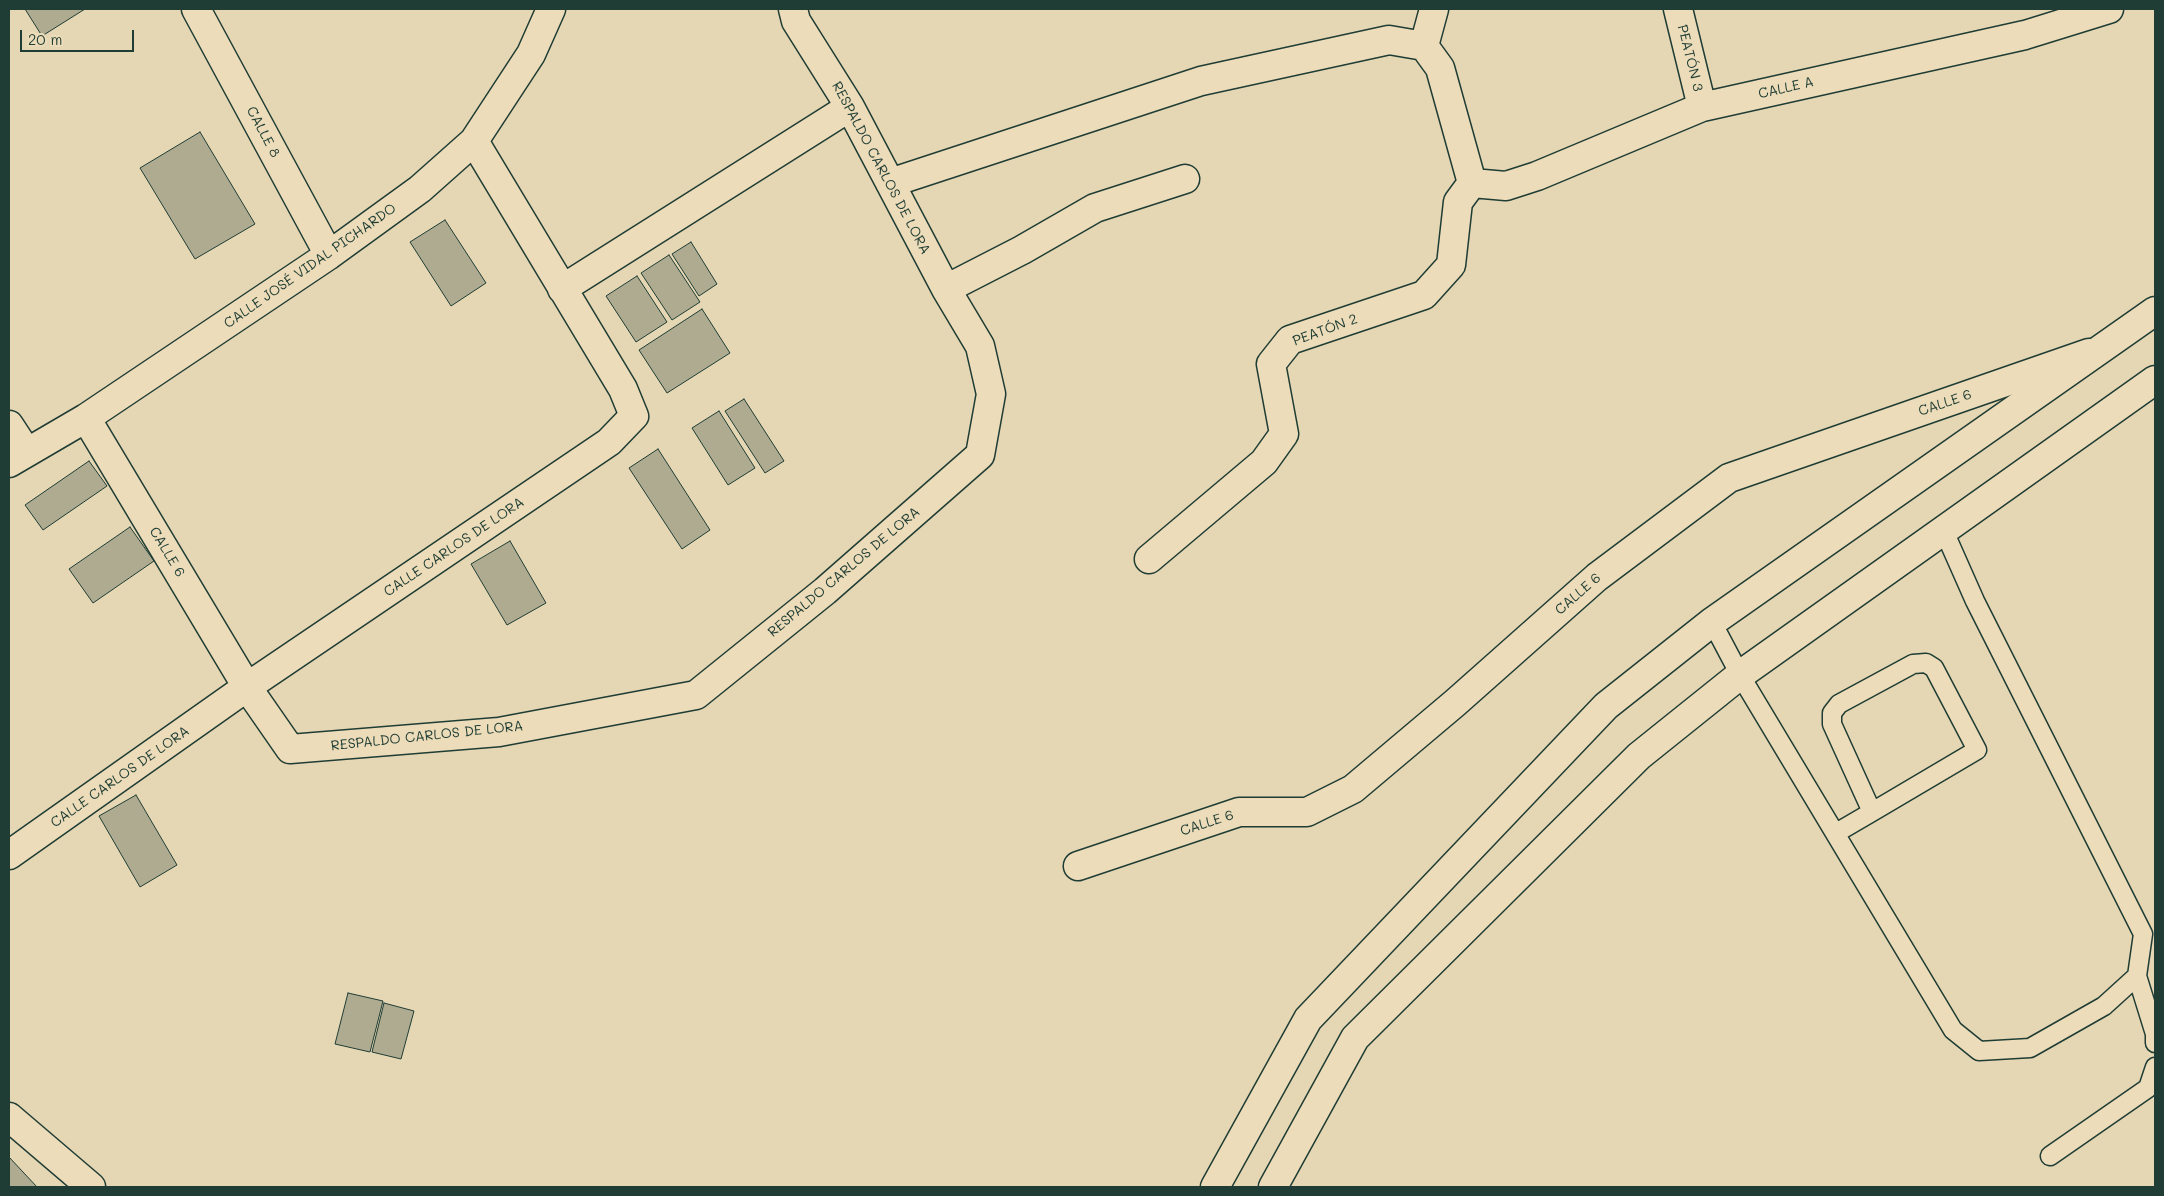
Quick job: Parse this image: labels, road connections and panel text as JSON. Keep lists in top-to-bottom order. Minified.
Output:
{"streets":{"street":["PEATÓN 3","CALLE A","CALLE 8","RESPALDO CARLOS DE LORA","CALLE JOSÉ VIDAL PICHARDO","PEATÓN 2","CALLE 6","CALLE CARLOS DE LORA"]},"crossings":[["PEATÓN 3","CALLE A"],["CALLE A","PEATÓN 2"],["CALLE 8","CALLE JOSÉ VIDAL PICHARDO"],["RESPALDO CARLOS DE LORA","CALLE 6"],["RESPALDO CARLOS DE LORA","CALLE CARLOS DE LORA"],["CALLE JOSÉ VIDAL PICHARDO","CALLE 6"],["CALLE JOSÉ VIDAL PICHARDO","CALLE CARLOS DE LORA"],["CALLE 6","CALLE CARLOS DE LORA"]],"scale_bar":"20 m"}
